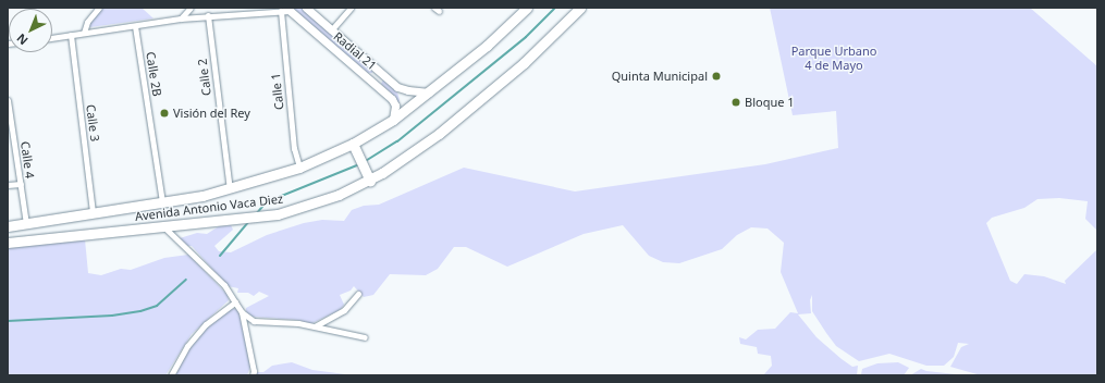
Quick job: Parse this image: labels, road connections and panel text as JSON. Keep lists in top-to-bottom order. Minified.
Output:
{"streets":{"highway":["Avenida Antonio Vaca Diez"],"street":["Radial 21","Calle 2B","Calle 2","Calle 1","Calle 3","Calle 4"]},"crossings":[["Radial 21","Calle 1"],["Radial 21","Avenida Antonio Vaca Diez"],["Calle 2B","Avenida Antonio Vaca Diez"],["Calle 2","Avenida Antonio Vaca Diez"],["Calle 1","Avenida Antonio Vaca Diez"],["Calle 3","Avenida Antonio Vaca Diez"],["Calle 4","Avenida Antonio Vaca Diez"]],"parks":["Parque Urbano 4 de Mayo"],"places":["Quinta Municipal","Bloque 1","Visión del Rey"],"north":"bottom left"}
